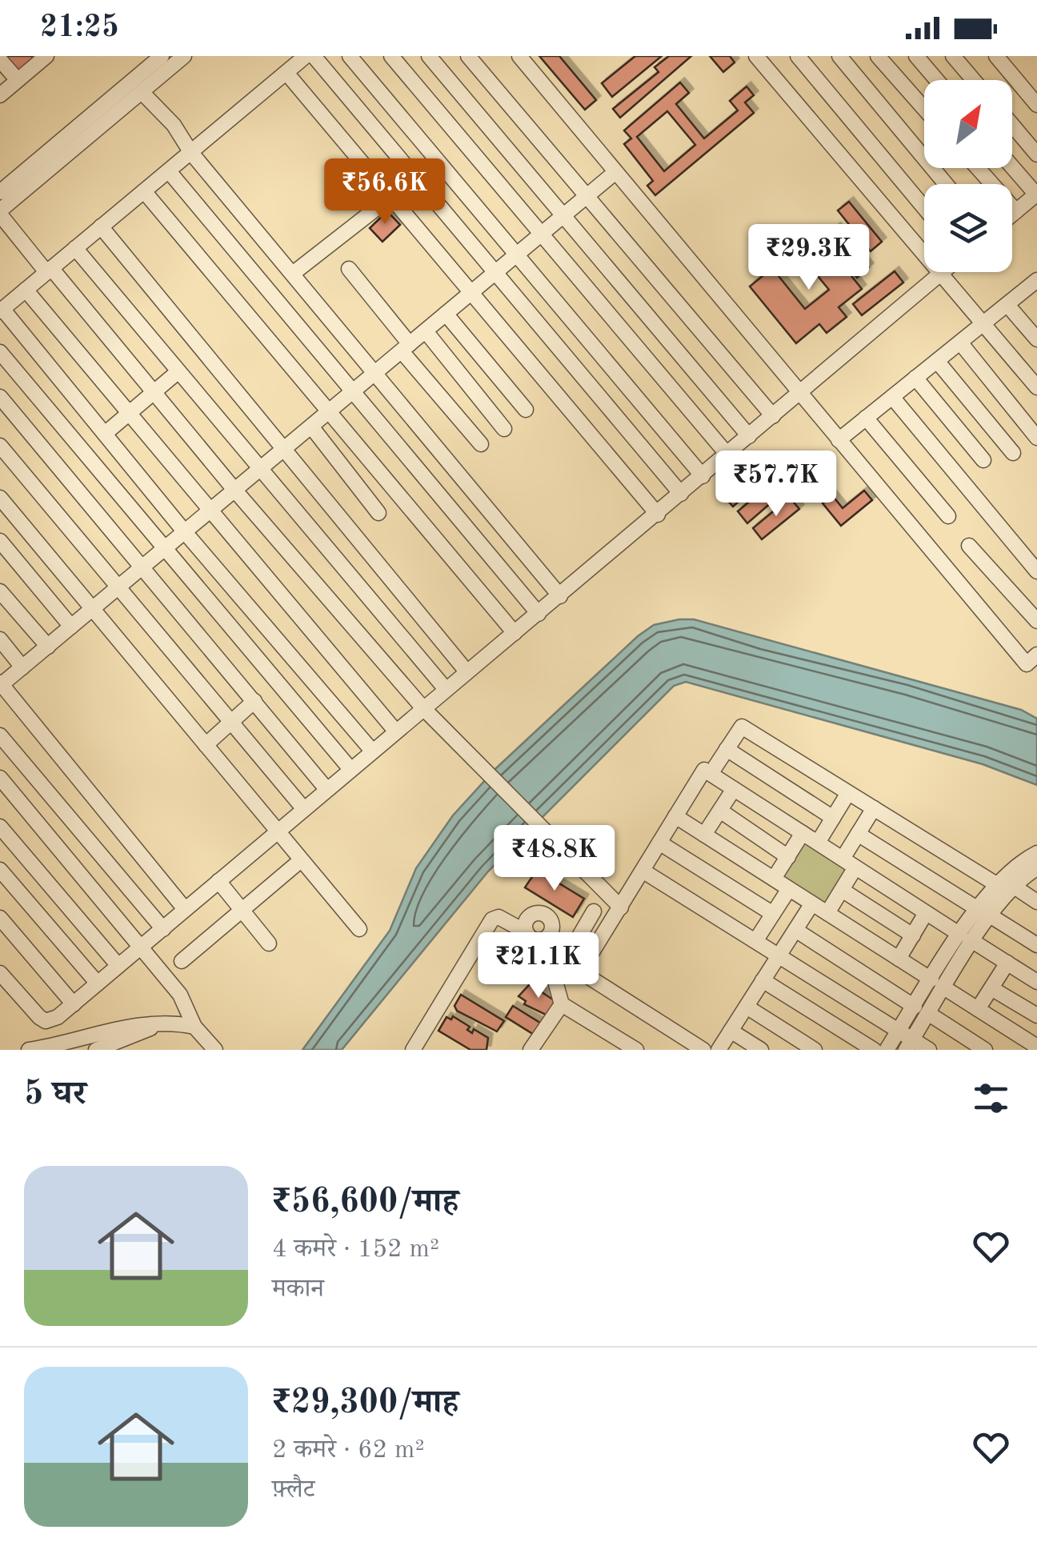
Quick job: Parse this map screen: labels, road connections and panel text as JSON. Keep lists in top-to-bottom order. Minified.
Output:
{"north":"top right","page":{"status":"21:25","price":["₹56.6K","₹29.3K","₹57.7K","₹48.8K","₹21.1K"],"heading":"5 घर","list":[{"name":"₹56,600/माह","note":"4 कमरे · 152 m² · मकान"},{"name":"₹29,300/माह","note":"2 कमरे · 62 m² · फ़्लैट"}]}}
